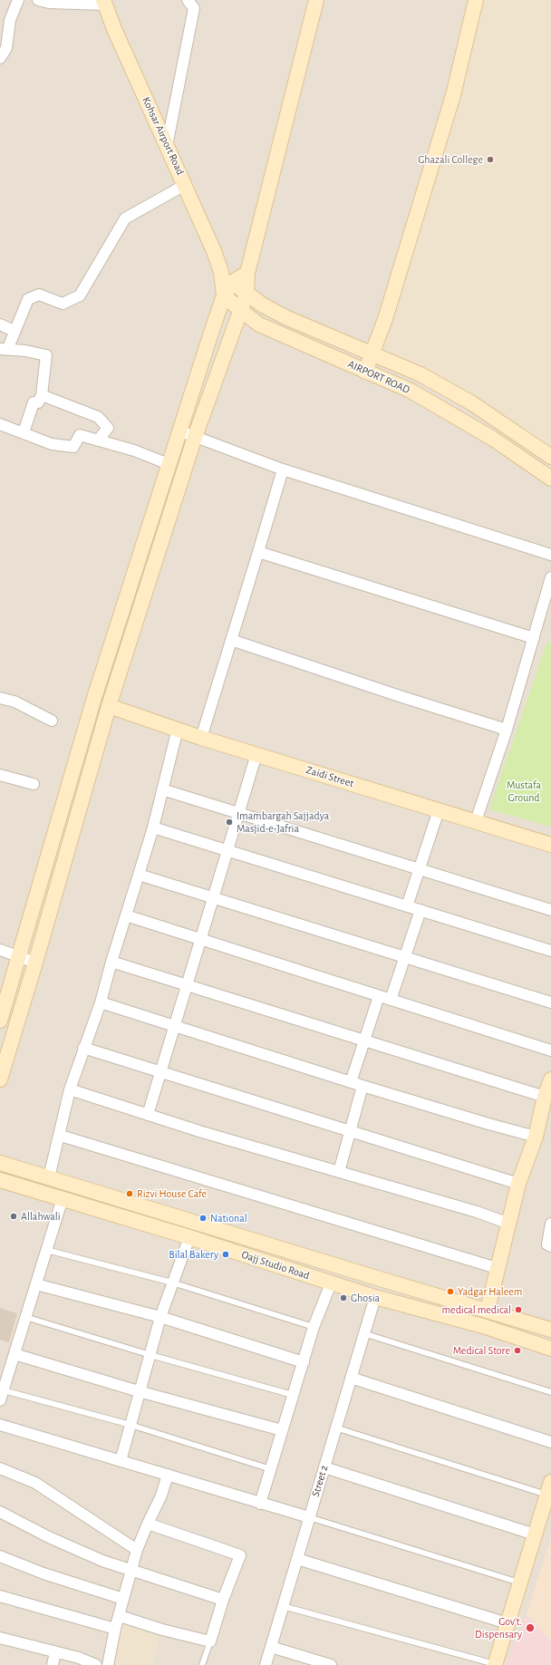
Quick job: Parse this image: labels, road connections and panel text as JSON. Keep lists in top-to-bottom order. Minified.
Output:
{"streets":{"street":["Kohsar Airport Road","AIRPORT ROAD","Zaidi Street","Oajj Studio Road","Street 2"]},"crossings":[["Oajj Studio Road","Street 2"]],"parks":["Mustafa Ground"],"places":["Ghazali College","Imambargah Sajjadya Masjid-e-Jafria","Rizvi House Cafe","Allahwali","National","Bilal Bakery","Yadgar Haleem","Ghosia","medical medical","Medical Store","Gov't. Dispensary"]}
